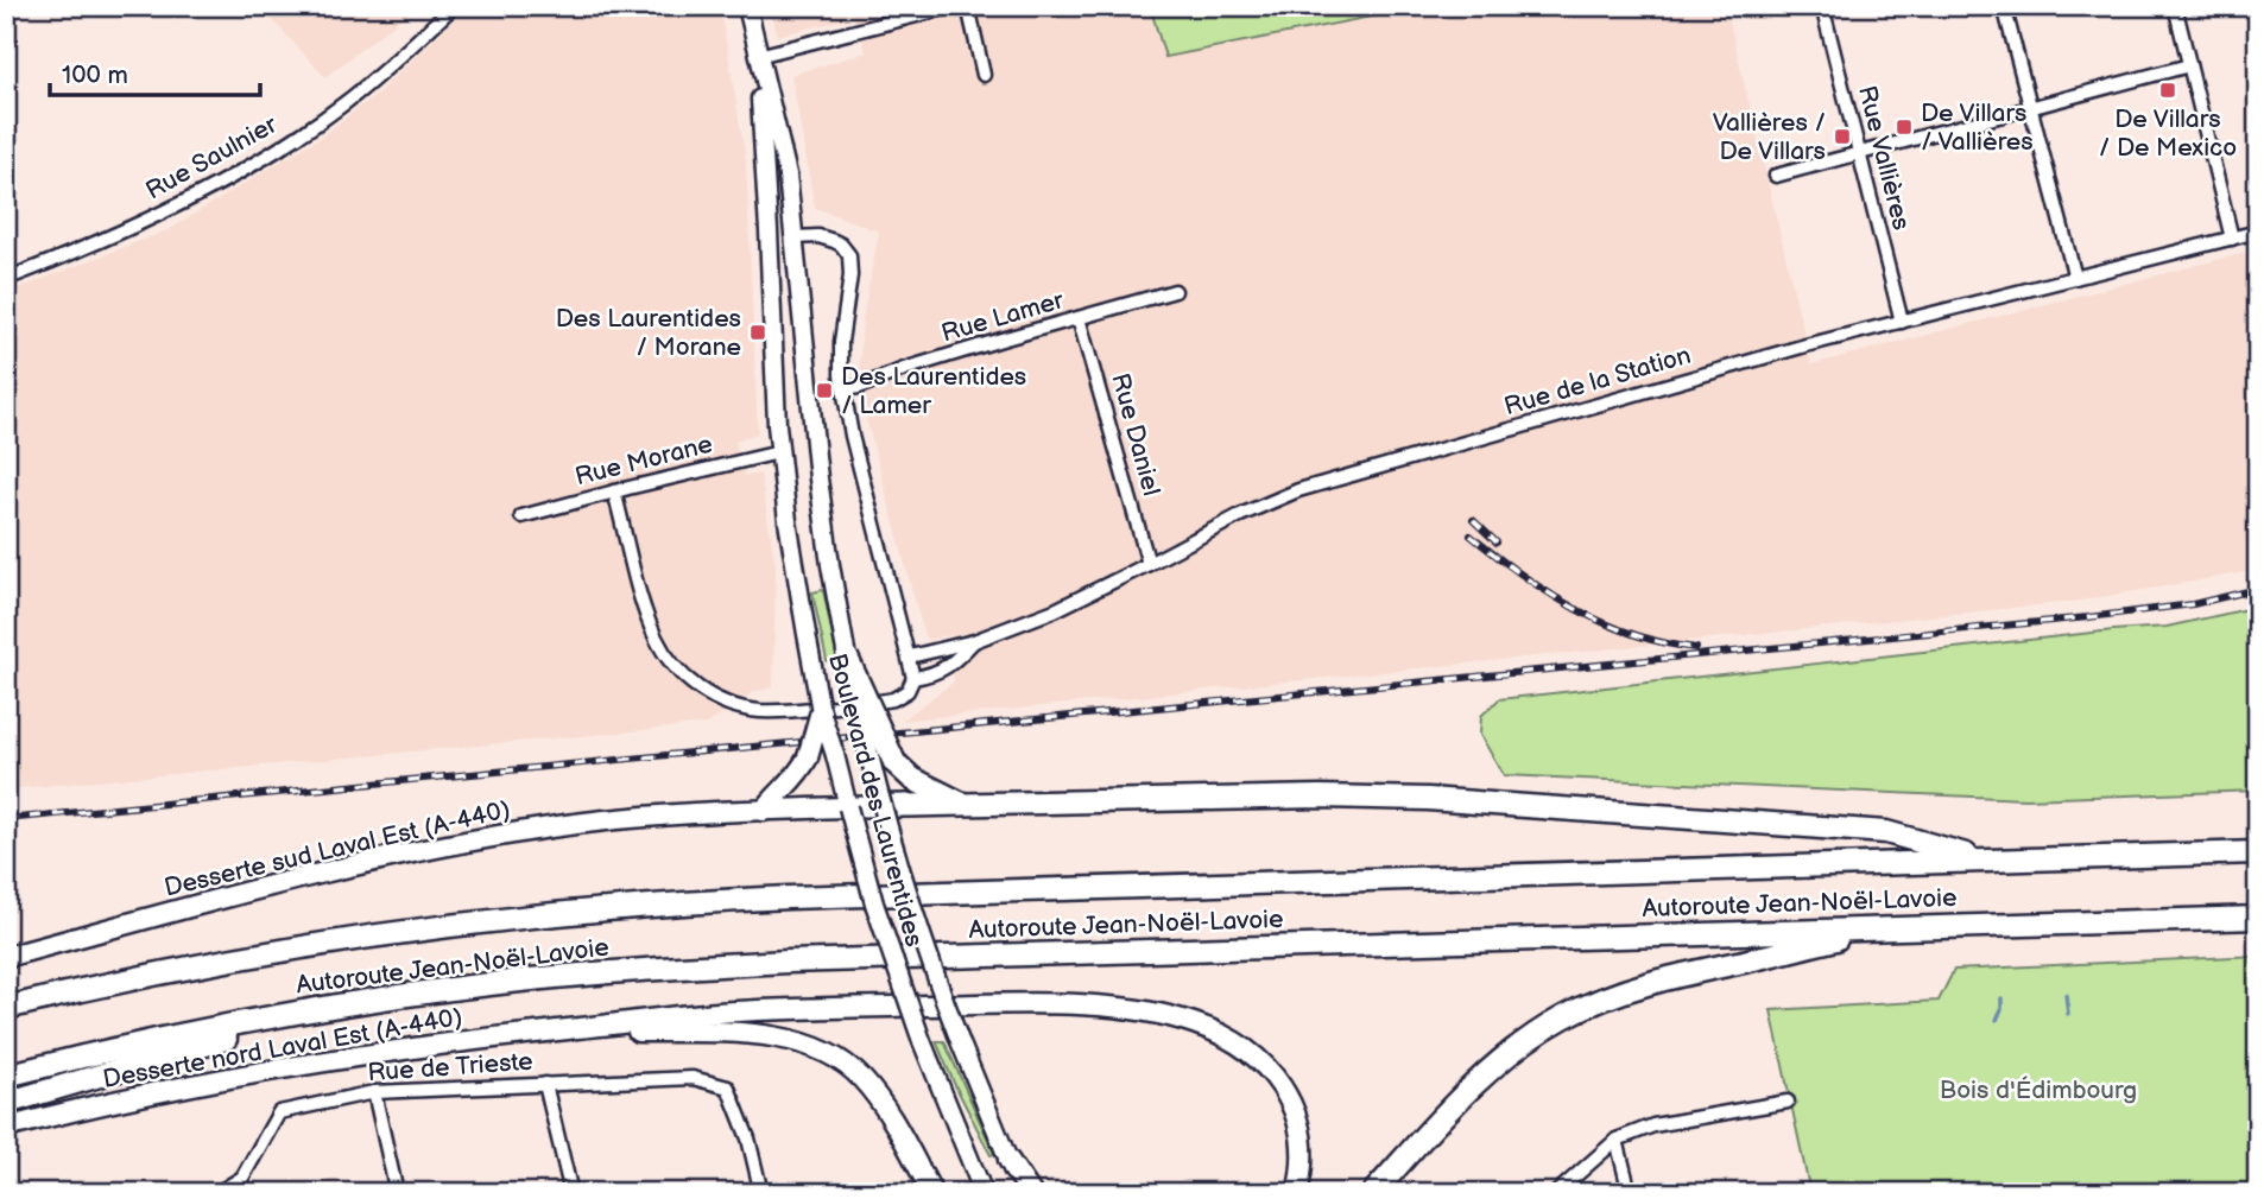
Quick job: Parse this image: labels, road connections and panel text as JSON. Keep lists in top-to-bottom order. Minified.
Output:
{"streets":{"highway":["Autoroute Jean-Noël-Lavoie"],"main road":["Boulevard des Laurentides","Desserte sud Laval Est (A-440)","Desserte nord Laval Est (A-440)"],"street":["Rue Saulnier","Rue Vallières","Rue Lamer","Rue de la Station","Rue Daniel","Rue Morane","Rue de Trieste"]},"crossings":[["Rue Vallières","Rue de la Station"],["Rue Lamer","Rue Daniel"],["Rue de la Station","Rue Daniel"],["Rue de la Station","Rue Morane"],["Rue Morane","Boulevard des Laurentides"],["Boulevard des Laurentides","Desserte sud Laval Est (A-440)"]],"parks":["Bois d'Édimbourg"],"places":{"transit":["De Villars / De Mexico","De Villars / Vallières","Vallières / De Villars","Des Laurentides / Morane","Des Laurentides / Lamer"]},"scale_bar":"100 m"}
